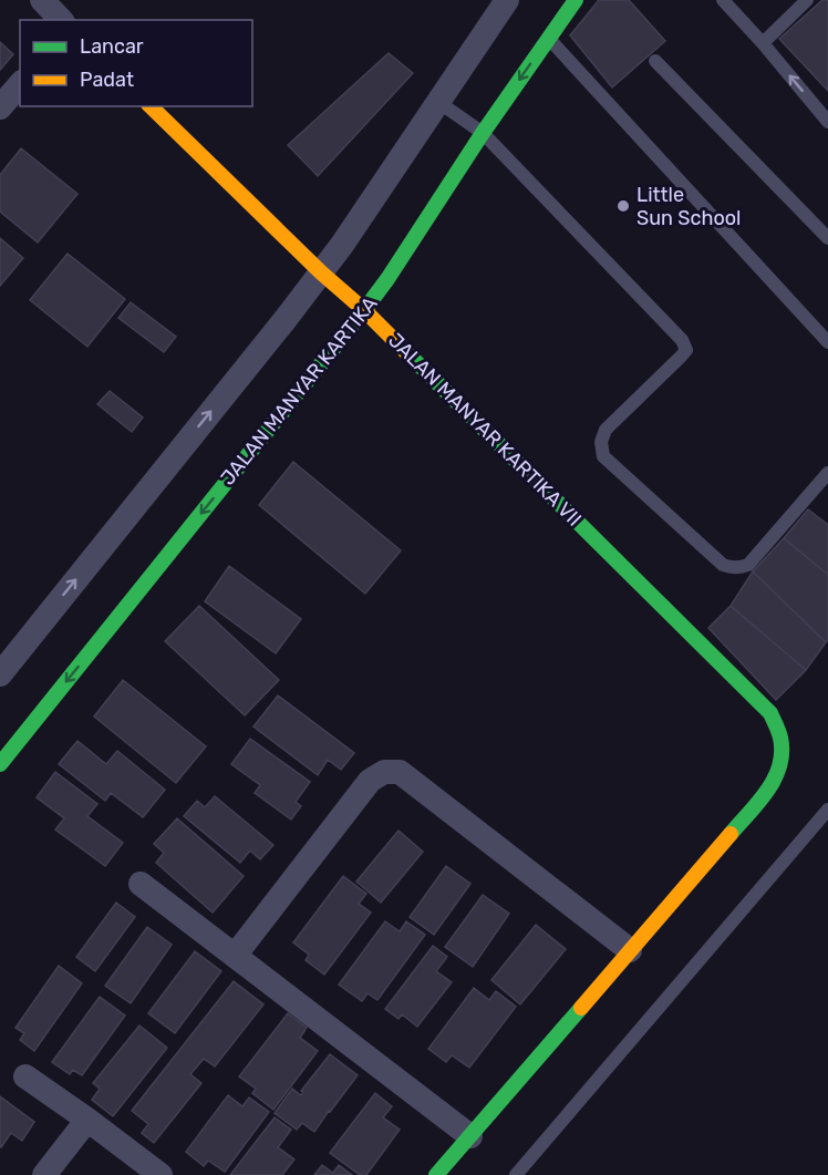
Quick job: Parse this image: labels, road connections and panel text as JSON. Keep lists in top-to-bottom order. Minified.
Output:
{"streets":{"street":["JALAN MANYAR KARTIKA","JALAN MANYAR KARTIKA VII"]},"crossings":[["JALAN MANYAR KARTIKA","JALAN MANYAR KARTIKA VII"]],"places":["Little Sun School"],"legend":["Lancar","Padat"]}
